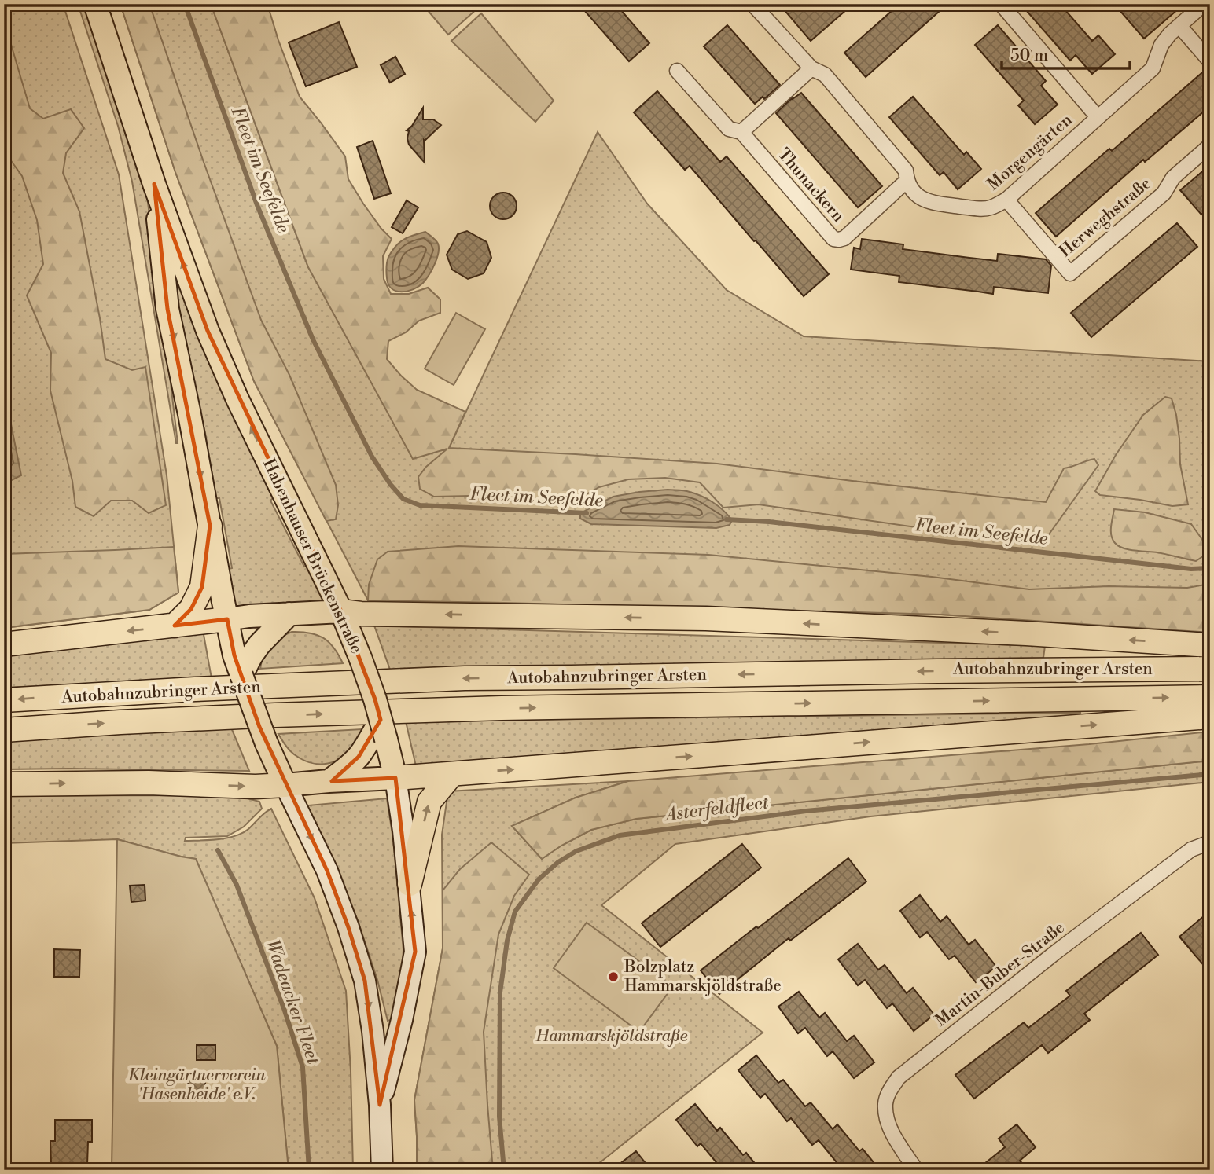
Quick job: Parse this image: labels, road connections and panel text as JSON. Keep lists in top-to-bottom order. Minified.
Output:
{"streets":{"highway":["Autobahnzubringer Arsten"],"main road":["Habenhauser Brückenstraße"],"street":["Morgengärten","Thunackern","Herweghstraße","Martin-Buber-Straße"]},"crossings":[["Morgengärten","Thunackern"],["Morgengärten","Herweghstraße"],["Habenhauser Brückenstraße","Autobahnzubringer Arsten"]],"water":["Fleet im Seefelde","Asterfeldfleet","Wadeacker Fleet"],"parks":["Hammarskjöldstraße","Kleingärtnerverein 'Hasenheide' e.V."],"places":["Bolzplatz Hammarskjöldstraße"],"scale_bar":"50 m"}
